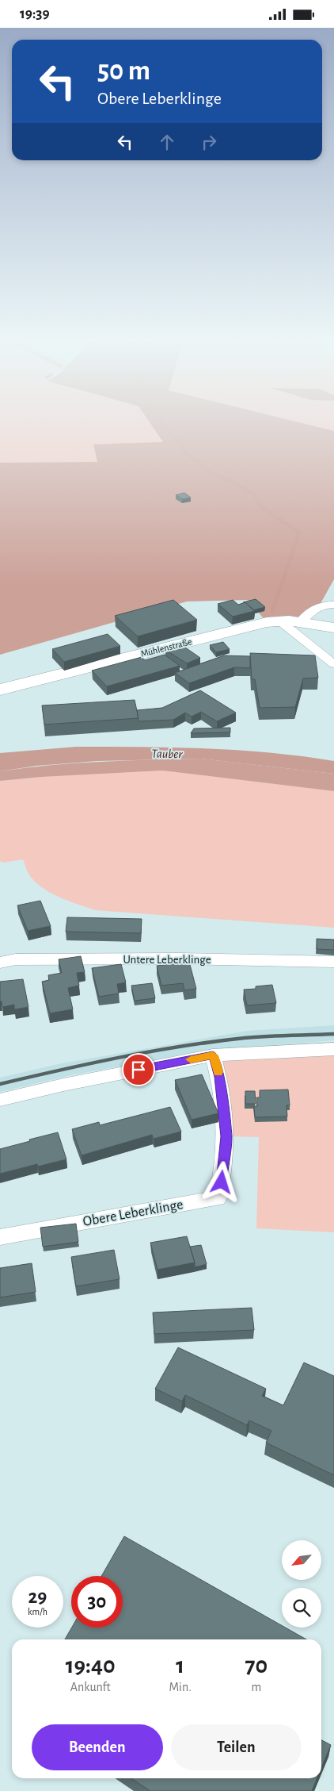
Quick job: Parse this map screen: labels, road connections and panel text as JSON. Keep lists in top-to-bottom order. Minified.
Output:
{"streets":{"main road":["Mühlenstraße"],"street":["Untere Leberklinge","Obere Leberklinge"]},"water":["Tauber"],"north":"bottom left","page":{"status":"19:39","turn":["50 m","Obere Leberklinge"],"speed":"29 km/h","limit":"30","eta":["19:40","Ankunft","1","Min.","70","m"],"buttons":["Beenden","Teilen"]}}
